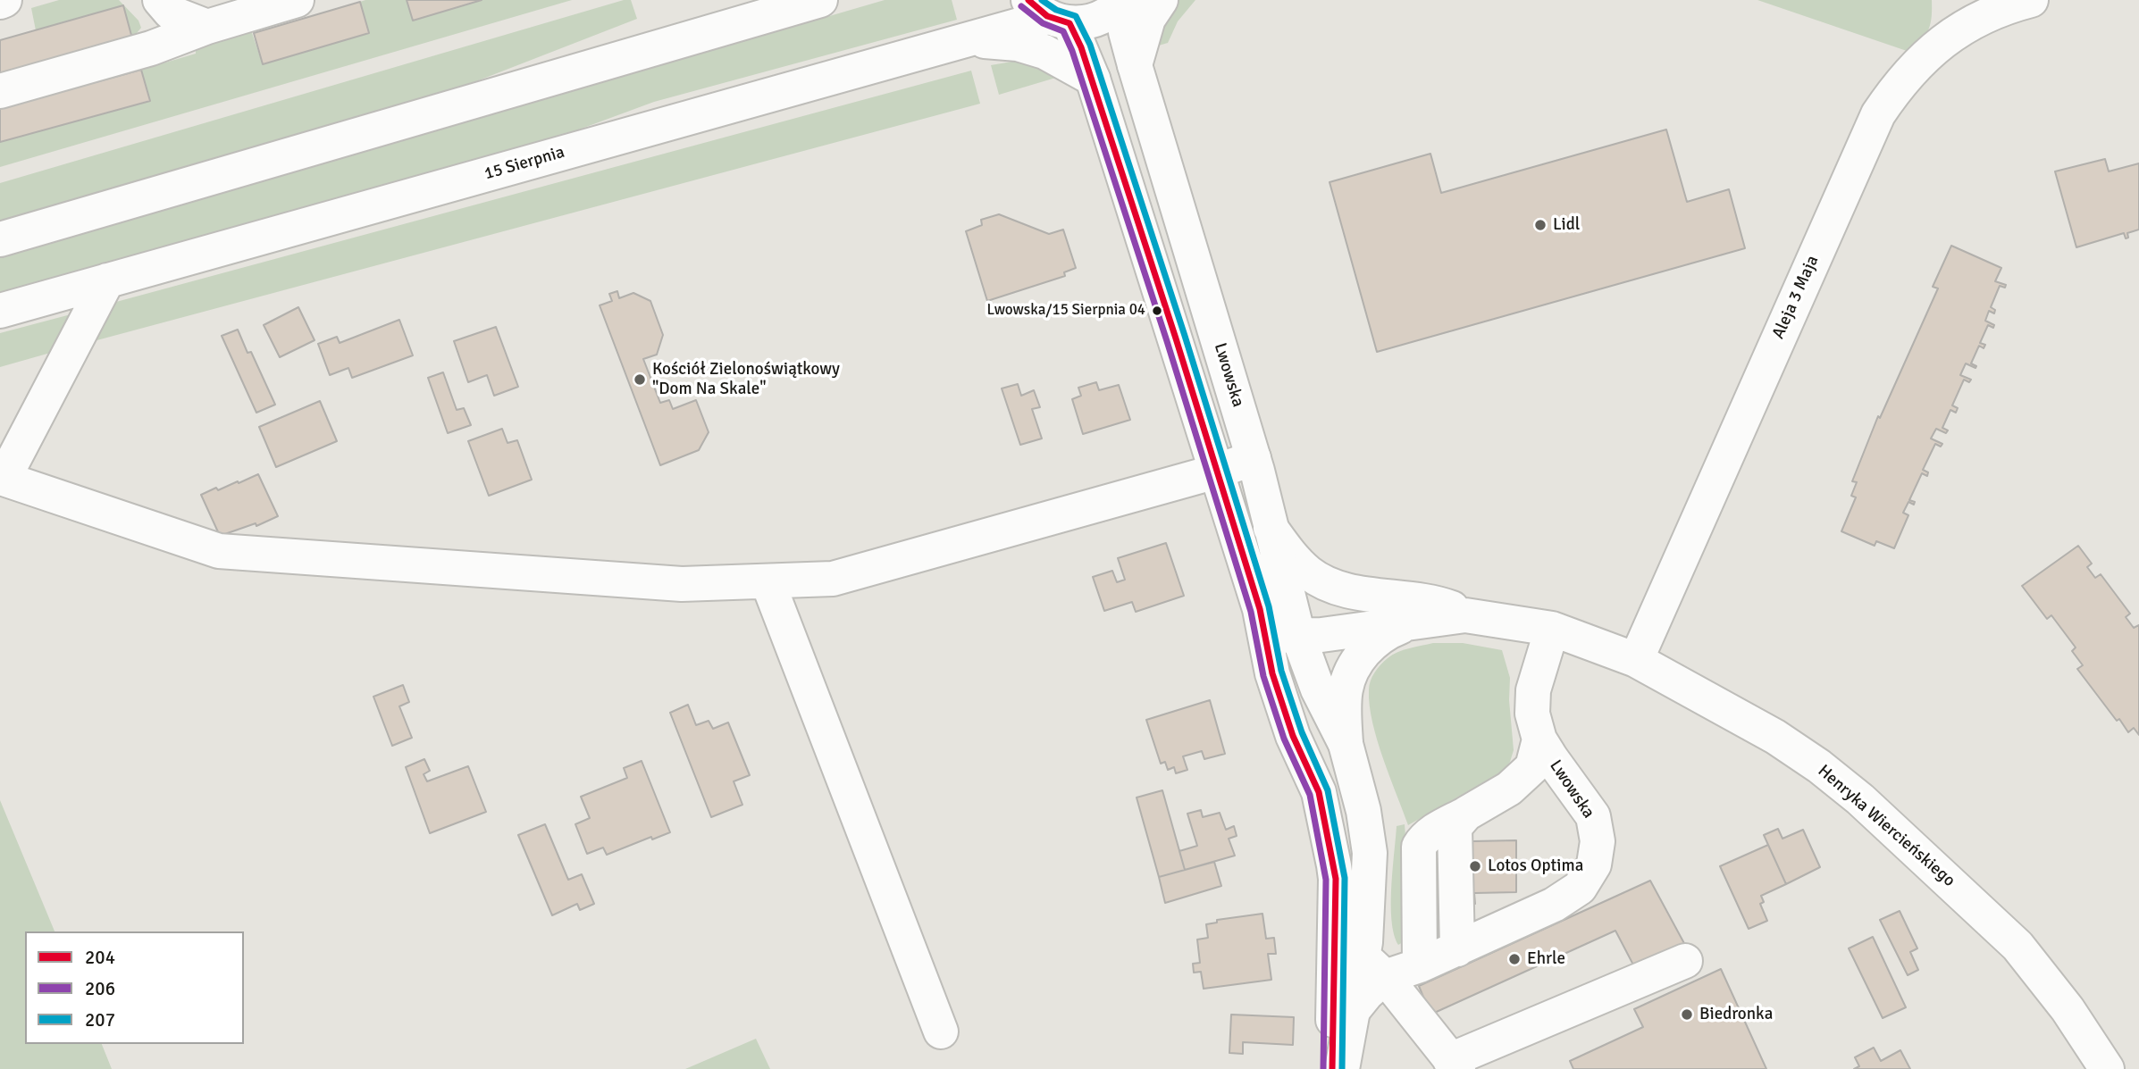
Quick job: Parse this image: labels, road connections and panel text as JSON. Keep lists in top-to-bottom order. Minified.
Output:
{"streets":{"street":["15 Sierpnia","Aleja 3 Maja","Lwowska","Henryka Wiercieńskiego"]},"crossings":[["15 Sierpnia","Lwowska"],["Aleja 3 Maja","Henryka Wiercieńskiego"],["Lwowska","Henryka Wiercieńskiego"]],"places":["Lidl","Lwowska/15 Sierpnia 04","Kościół Zielonoświątkowy \"Dom Na Skale\"","Lotos Optima","Ehrle","Biedronka"],"lines":["transit line 204","transit line 207","transit line 206"],"legend":["204","206","207"]}
